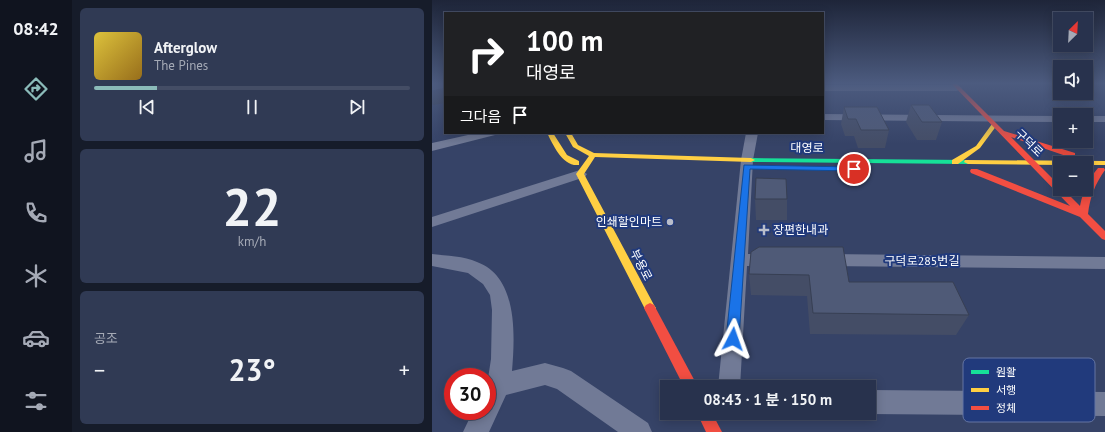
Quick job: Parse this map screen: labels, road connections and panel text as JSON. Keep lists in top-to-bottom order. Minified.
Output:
{"streets":{"main road":["구덕로","대영로","부용로"],"street":["구덕로285번길"]},"crossings":[["구덕로","대영로"]],"places":{"other":["인쇄할인마트"],"health":["장편한내과"]},"legend":["원활","서행","정체"],"north":"top right","page":{"tabs":"08:42","map_buttons":["+","−"],"turn":["100 m","대영로"],"song":["Afterglow","The Pines"],"then":"그다음","tile":[["22","km/h"],"공조"],"heat":["−","23°","+"],"limit":"30","trip":"08:43 · 1 분 · 150 m"}}
